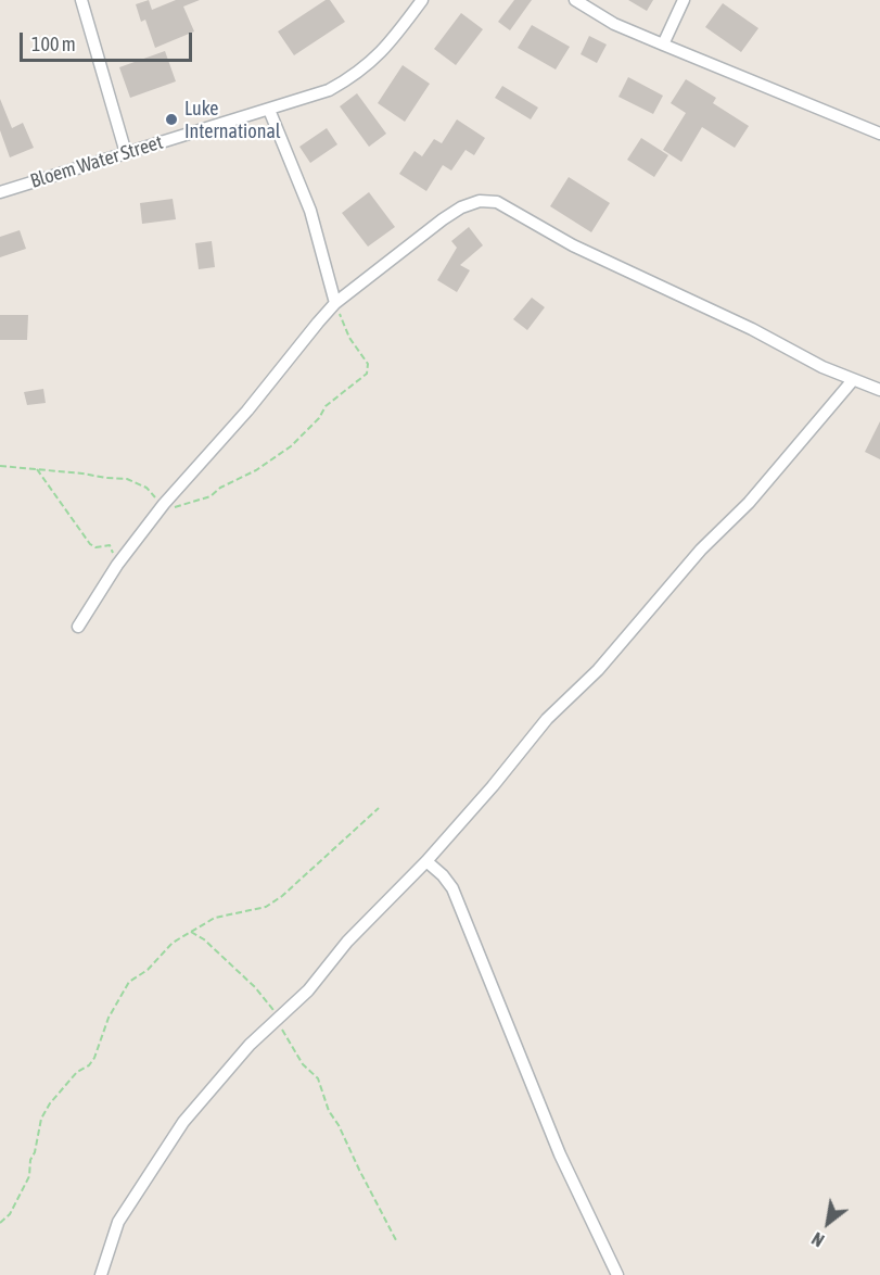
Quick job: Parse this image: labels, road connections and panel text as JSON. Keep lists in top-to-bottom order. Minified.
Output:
{"streets":{"street":["Bloem Water Street"]},"places":["Luke International"],"scale_bar":"100 m","north":"bottom left"}
